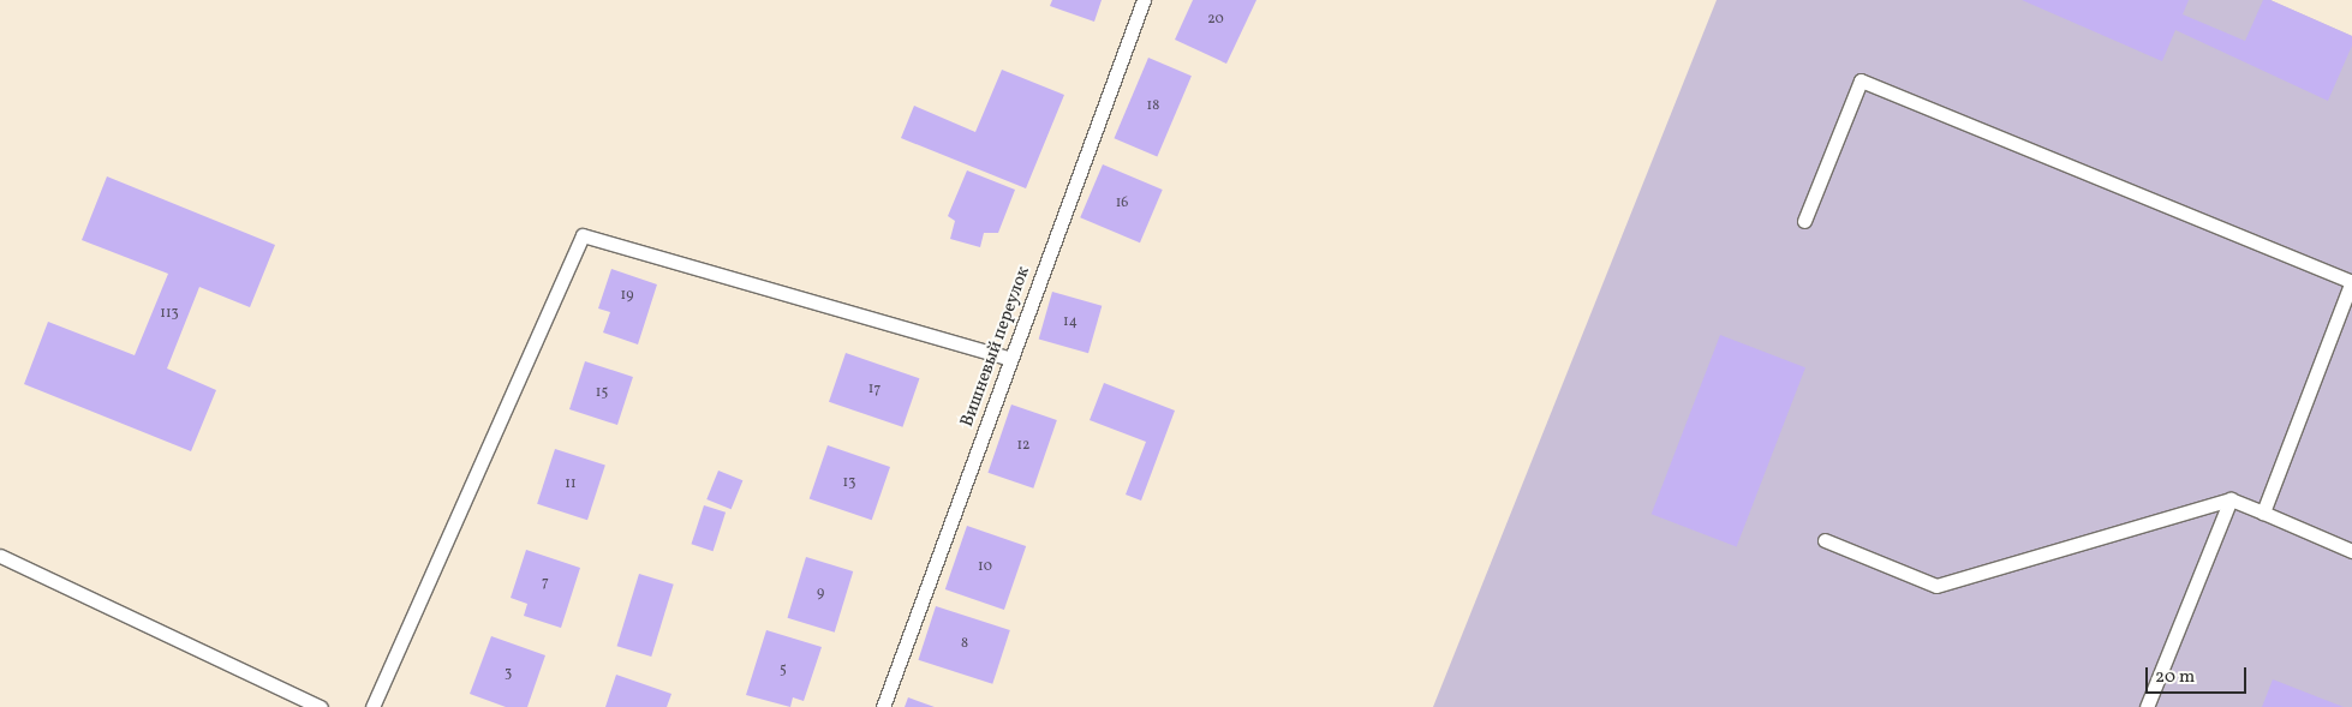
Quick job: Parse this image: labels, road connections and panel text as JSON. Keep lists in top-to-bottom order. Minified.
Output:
{"streets":{"lane":["Вишневый переулок"]},"house_numbers":["20","18","16","19","113","14","17","15","12","13","11","10","7","9","8","5","3"],"scale_bar":"20 m"}
